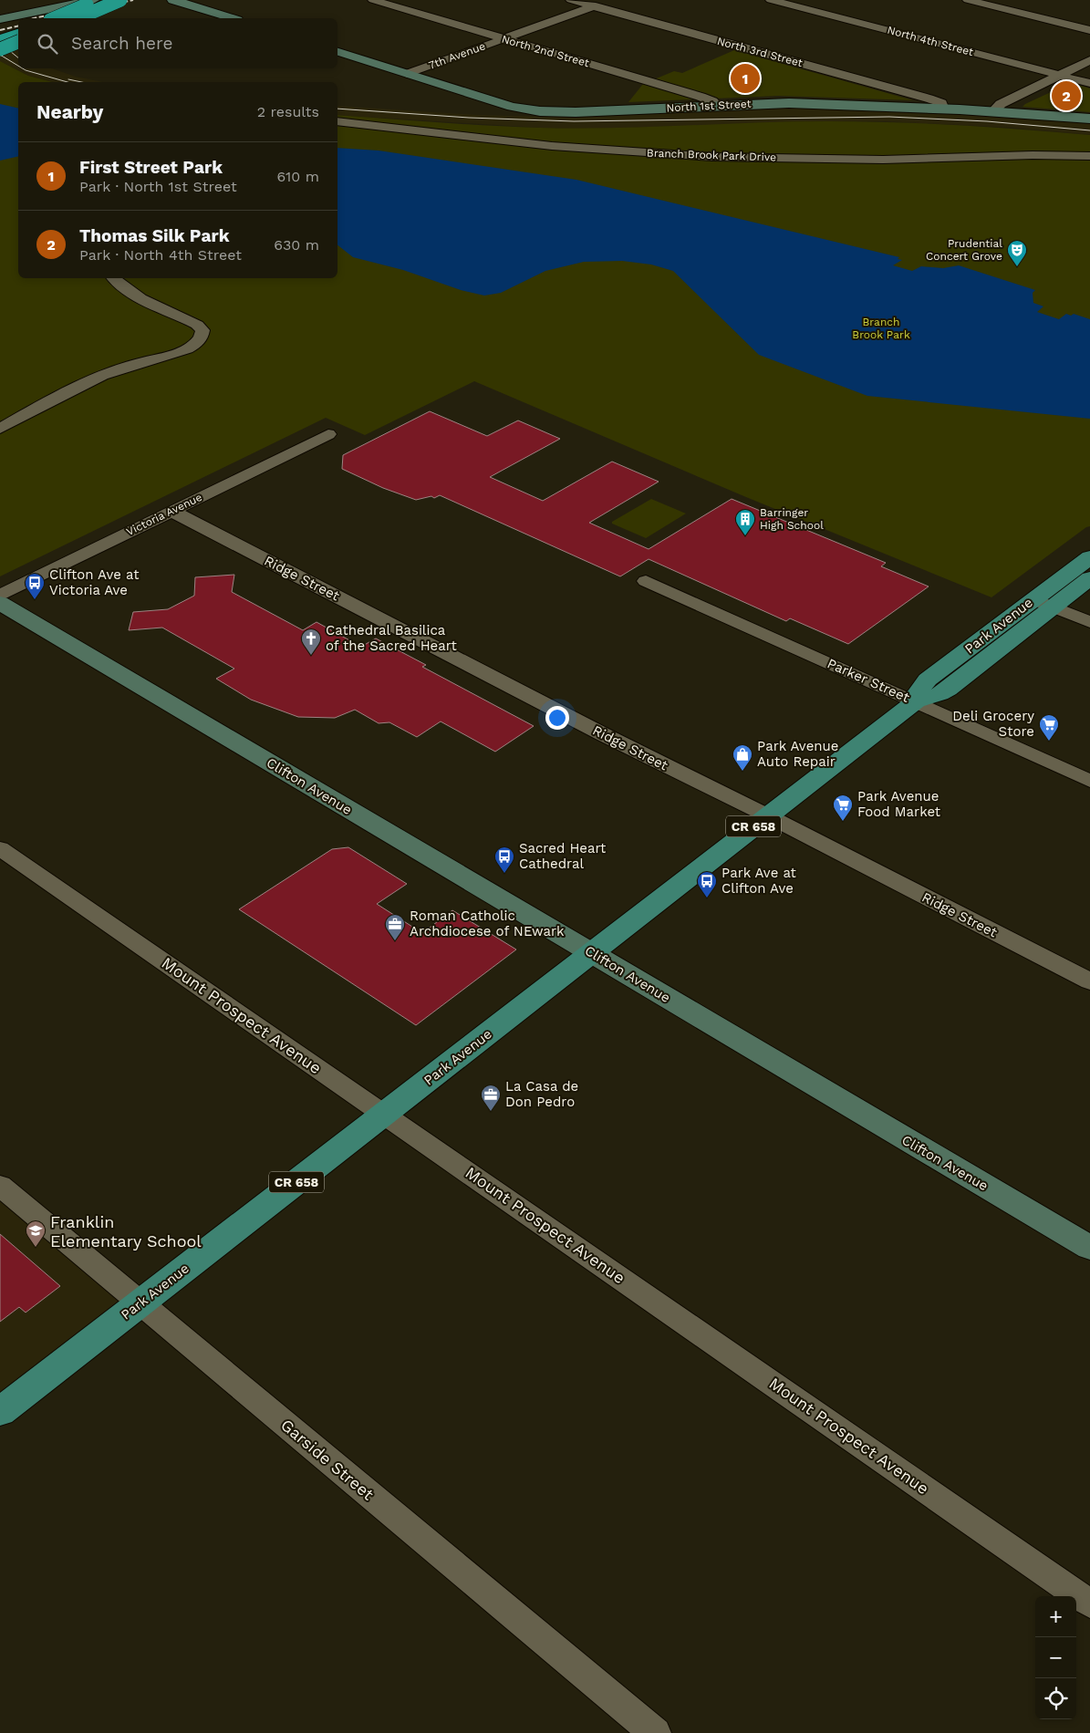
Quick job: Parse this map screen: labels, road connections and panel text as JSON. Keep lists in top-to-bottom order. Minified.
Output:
{"streets":{"main road":["North 1st Street","Park Avenue","Clifton Avenue","CR 658"],"street":["North 4th Street","North 2nd Street","North 3rd Street","7th Avenue","Branch Brook Park Drive","Victoria Avenue","Ridge Street","Parker Street","Mount Prospect Avenue","Garside Street"]},"crossings":[["North 2nd Street","7th Avenue"],["North 2nd Street","North 1st Street"],["North 3rd Street","7th Avenue"],["North 3rd Street","North 1st Street"],["7th Avenue","North 1st Street"],["Victoria Avenue","Ridge Street"],["Ridge Street","Park Avenue"],["Park Avenue","Parker Street"],["Park Avenue","Clifton Avenue"],["Park Avenue","Mount Prospect Avenue"],["Park Avenue","Garside Street"]],"parks":["Branch Brook Park"],"places":{"theatre":["Prudential Concert Grove"],"building":["Barringer High School"],"bus stop":["Clifton Ave at Victoria Ave","Sacred Heart Cathedral","Park Ave at Clifton Ave"],"church":["Cathedral Basilica of the Sacred Heart"],"supermarket":["Deli Grocery Store","Park Avenue Food Market"],"shop":["Park Avenue Auto Repair"],"office":["Roman Catholic Archdiocese of NEwark","La Casa de Don Pedro"],"school or university":["Franklin Elementary School"]},"page":{"search":"Search here","pins":["1","2"],"heading":["Nearby","2 results"],"list":[{"mark":"1","name":"First Street Park","note":"Park · North 1st Street","value":"610 m"},{"mark":"2","name":"Thomas Silk Park","note":"Park · North 4th Street","value":"630 m"}],"map_buttons":["+","−"]}}
